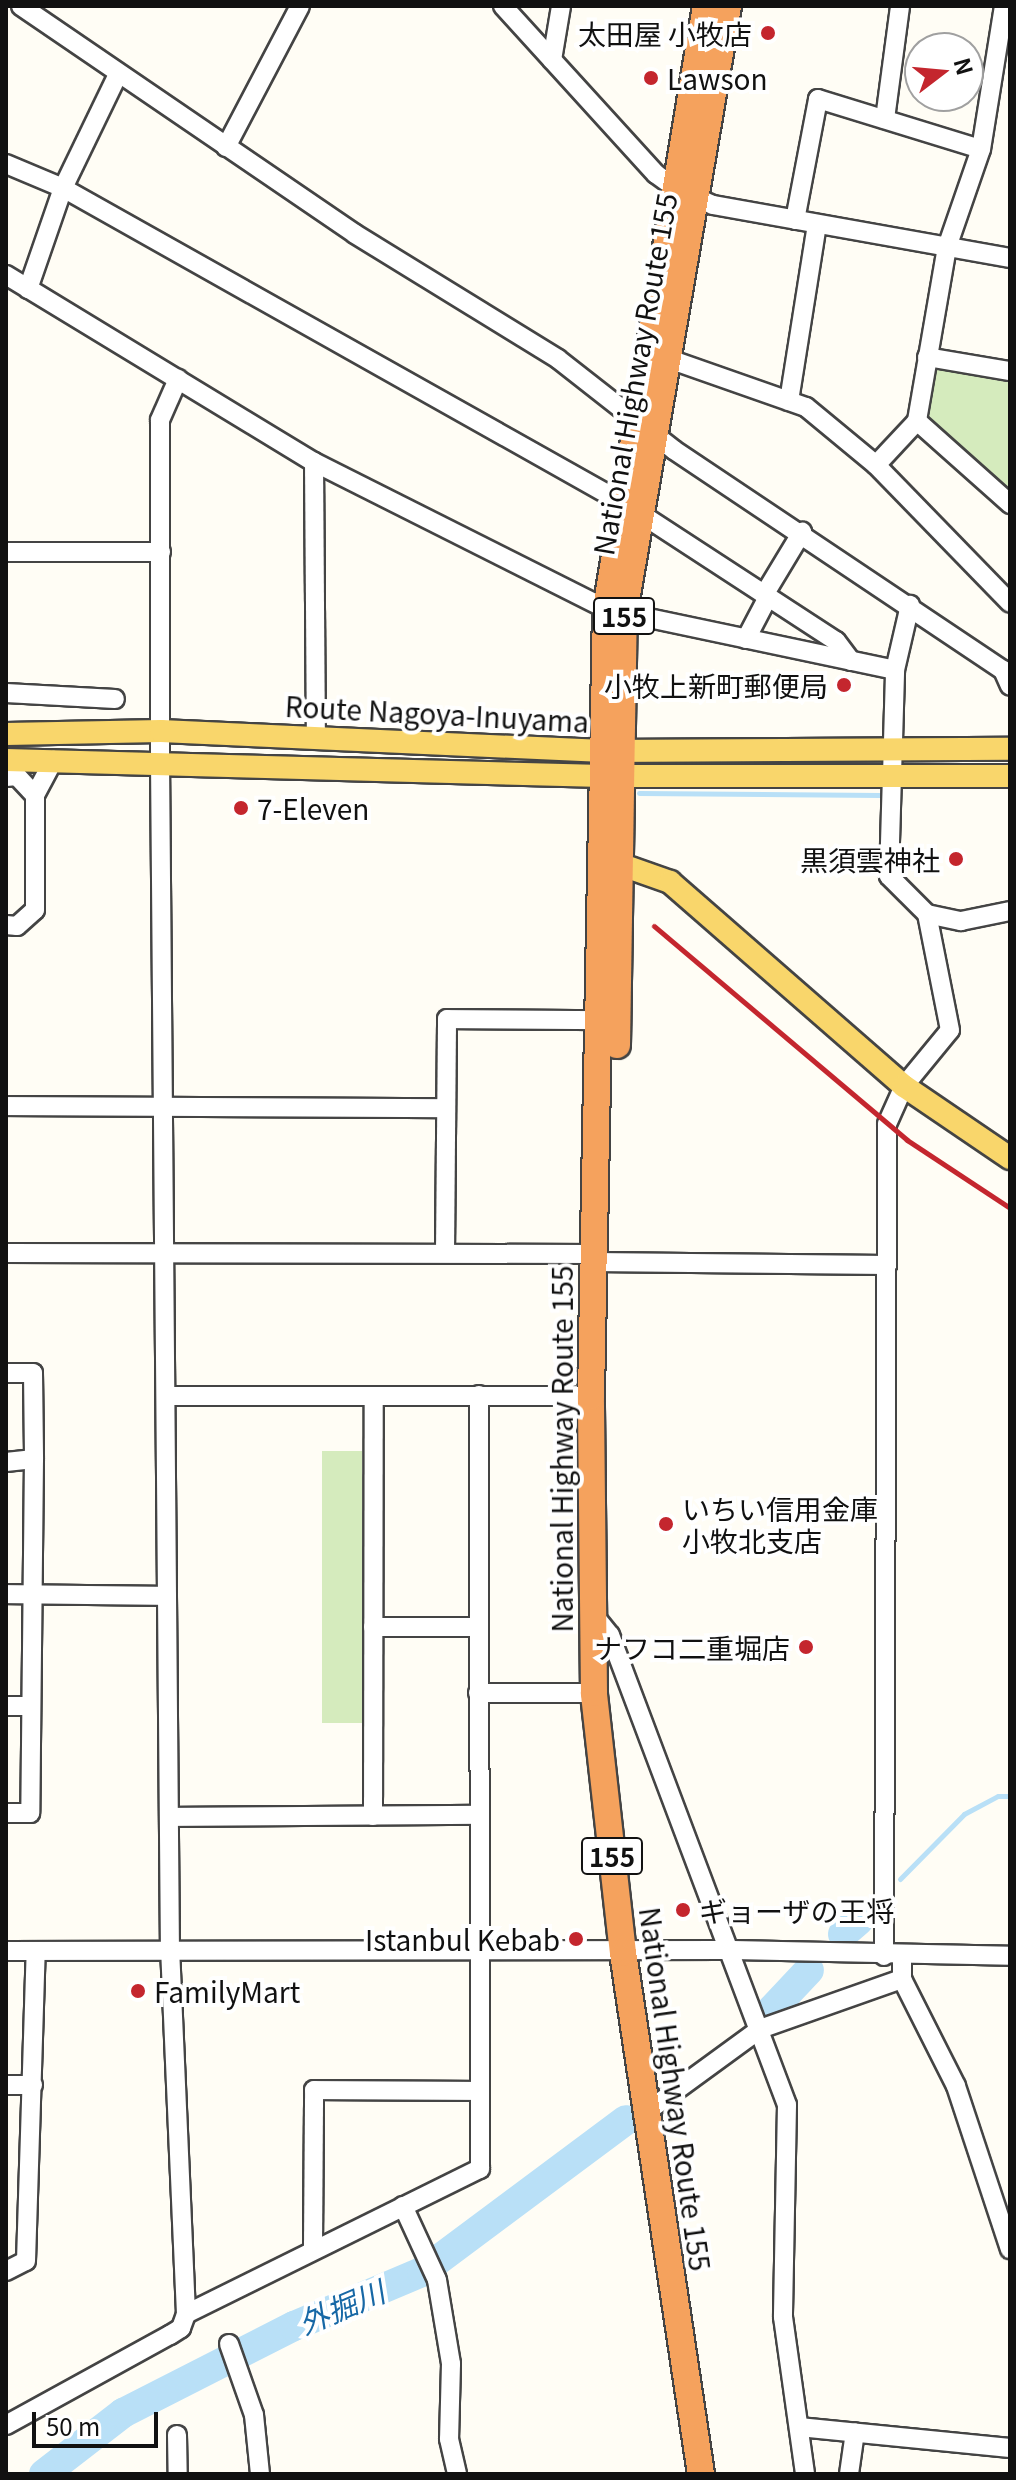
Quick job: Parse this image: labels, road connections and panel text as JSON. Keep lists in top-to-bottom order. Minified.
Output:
{"streets":{"highway":["National Highway Route 155","155"],"main road":["Route Nagoya-Inuyama"]},"crossings":[["National Highway Route 155","Route Nagoya-Inuyama"]],"water":["外掘川"],"places":["太田屋 小牧店","Lawson","小牧上新町郵便局","7-Eleven","黒須雲神社","いちい信用金庫 小牧北支店","ナフコ二重堀店","ギョーザの王将","Istanbul Kebab","FamilyMart"],"scale_bar":"50 m","north":"right"}
